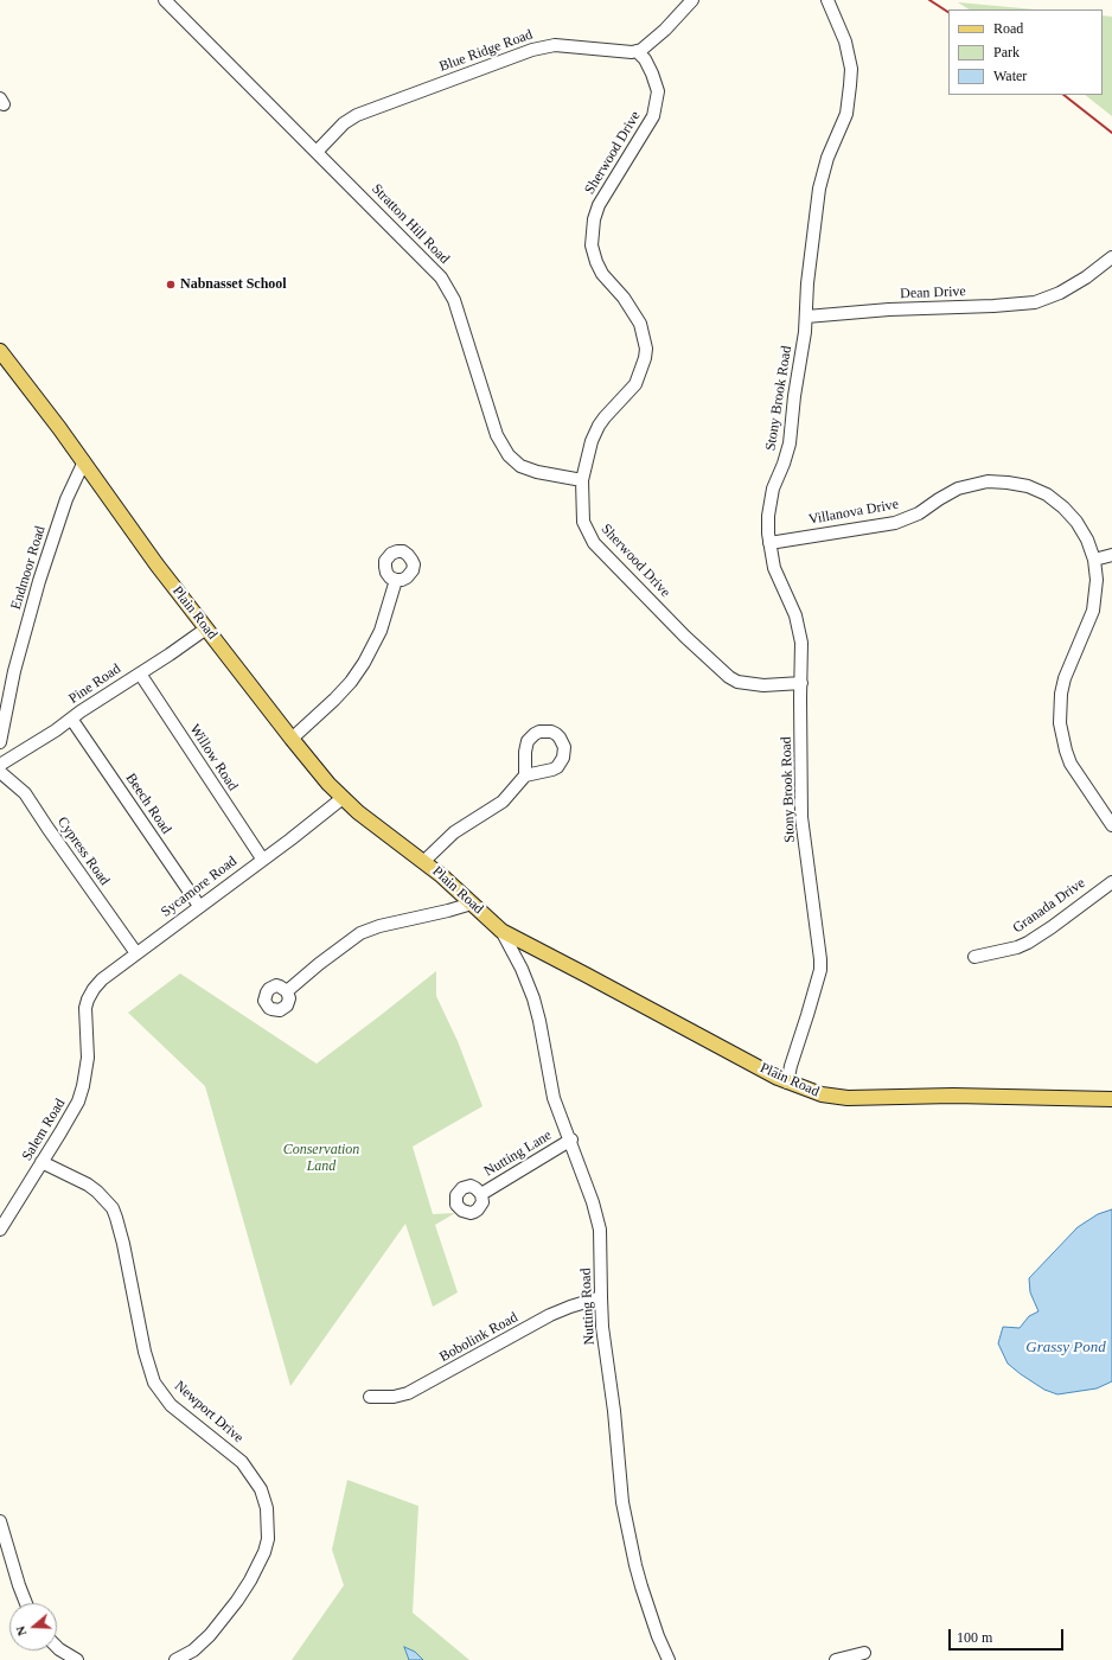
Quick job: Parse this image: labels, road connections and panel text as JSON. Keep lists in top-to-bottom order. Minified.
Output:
{"streets":{"main road":["Plain Road"],"street":["Blue Ridge Road","Sherwood Drive","Stratton Hill Road","Dean Drive","Stony Brook Road","Villanova Drive","Endmoor Road","Pine Road","Willow Road","Beech Road","Cypress Road","Sycamore Road","Granada Drive","Salem Road","Nutting Lane","Nutting Road","Bobolink Road","Newport Drive"]},"crossings":[["Blue Ridge Road","Sherwood Drive"],["Blue Ridge Road","Stratton Hill Road"],["Sherwood Drive","Stratton Hill Road"],["Sherwood Drive","Stony Brook Road"],["Dean Drive","Stony Brook Road"],["Stony Brook Road","Villanova Drive"],["Stony Brook Road","Plain Road"],["Endmoor Road","Plain Road"],["Plain Road","Pine Road"],["Plain Road","Sycamore Road"],["Plain Road","Nutting Road"],["Pine Road","Willow Road"],["Pine Road","Beech Road"],["Willow Road","Sycamore Road"],["Beech Road","Sycamore Road"],["Cypress Road","Sycamore Road"],["Sycamore Road","Salem Road"],["Salem Road","Newport Drive"],["Nutting Lane","Nutting Road"],["Nutting Road","Bobolink Road"]],"water":["Grassy Pond"],"parks":["Conservation Land"],"places":["Nabnasset School"],"legend":["Road","Park","Water"],"scale_bar":"100 m","north":"left"}
